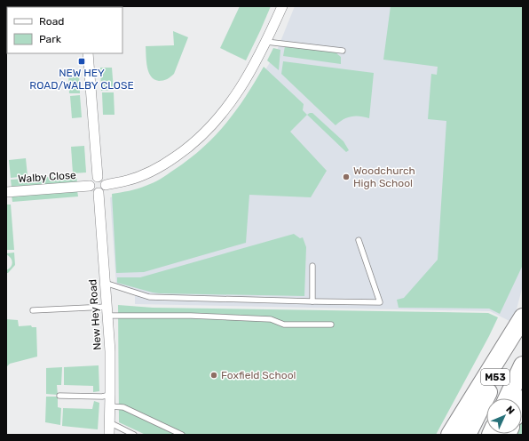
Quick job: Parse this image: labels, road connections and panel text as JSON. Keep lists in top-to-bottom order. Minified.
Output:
{"streets":{"highway":["M53"],"street":["Walby Close","New Hey Road"]},"crossings":[["Walby Close","New Hey Road"]],"places":{"transit":["NEW HEY ROAD/WALBY CLOSE"],"other":["Woodchurch High School","Foxfield School"]},"legend":["Road","Park"],"north":"top right"}
